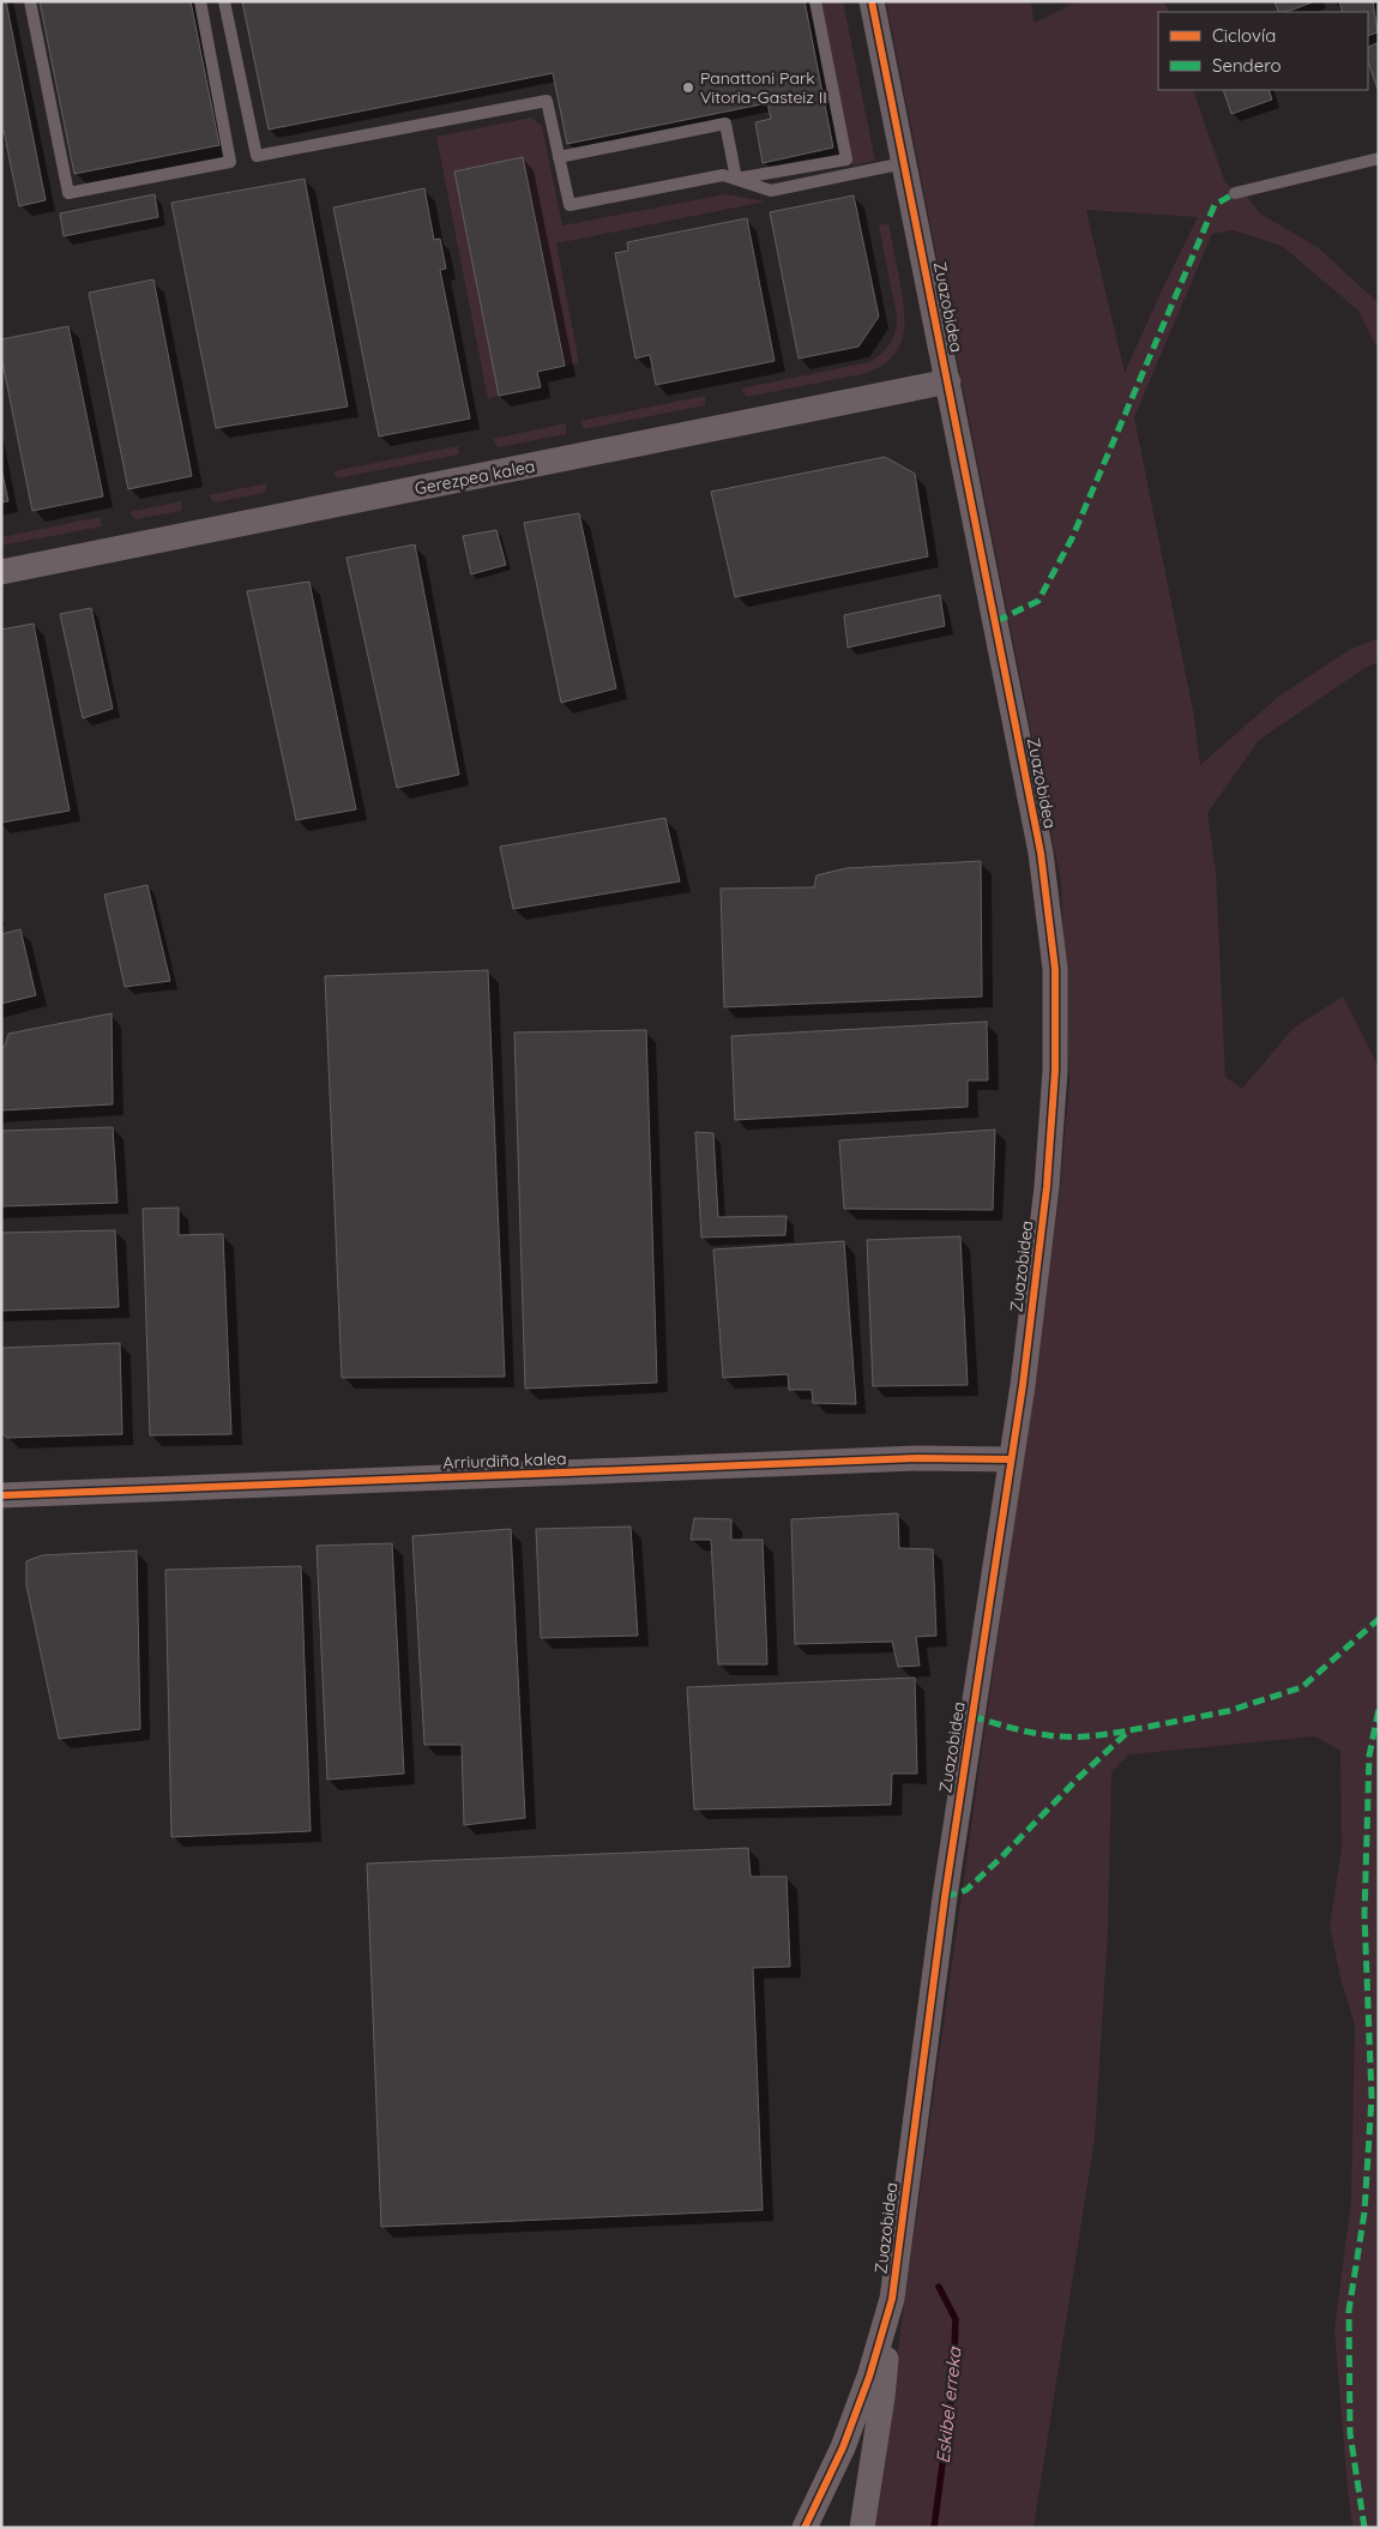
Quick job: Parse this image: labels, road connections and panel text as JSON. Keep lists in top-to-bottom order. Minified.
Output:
{"streets":{"street":["Zuazobidea","Gerezpea kalea","Arriurdiña kalea"]},"crossings":[["Zuazobidea","Gerezpea kalea"],["Zuazobidea","Arriurdiña kalea"]],"water":["Eskibel erreka"],"places":["Panattoni Park Vitoria-Gasteiz II"],"legend":["Ciclovía","Sendero"]}
